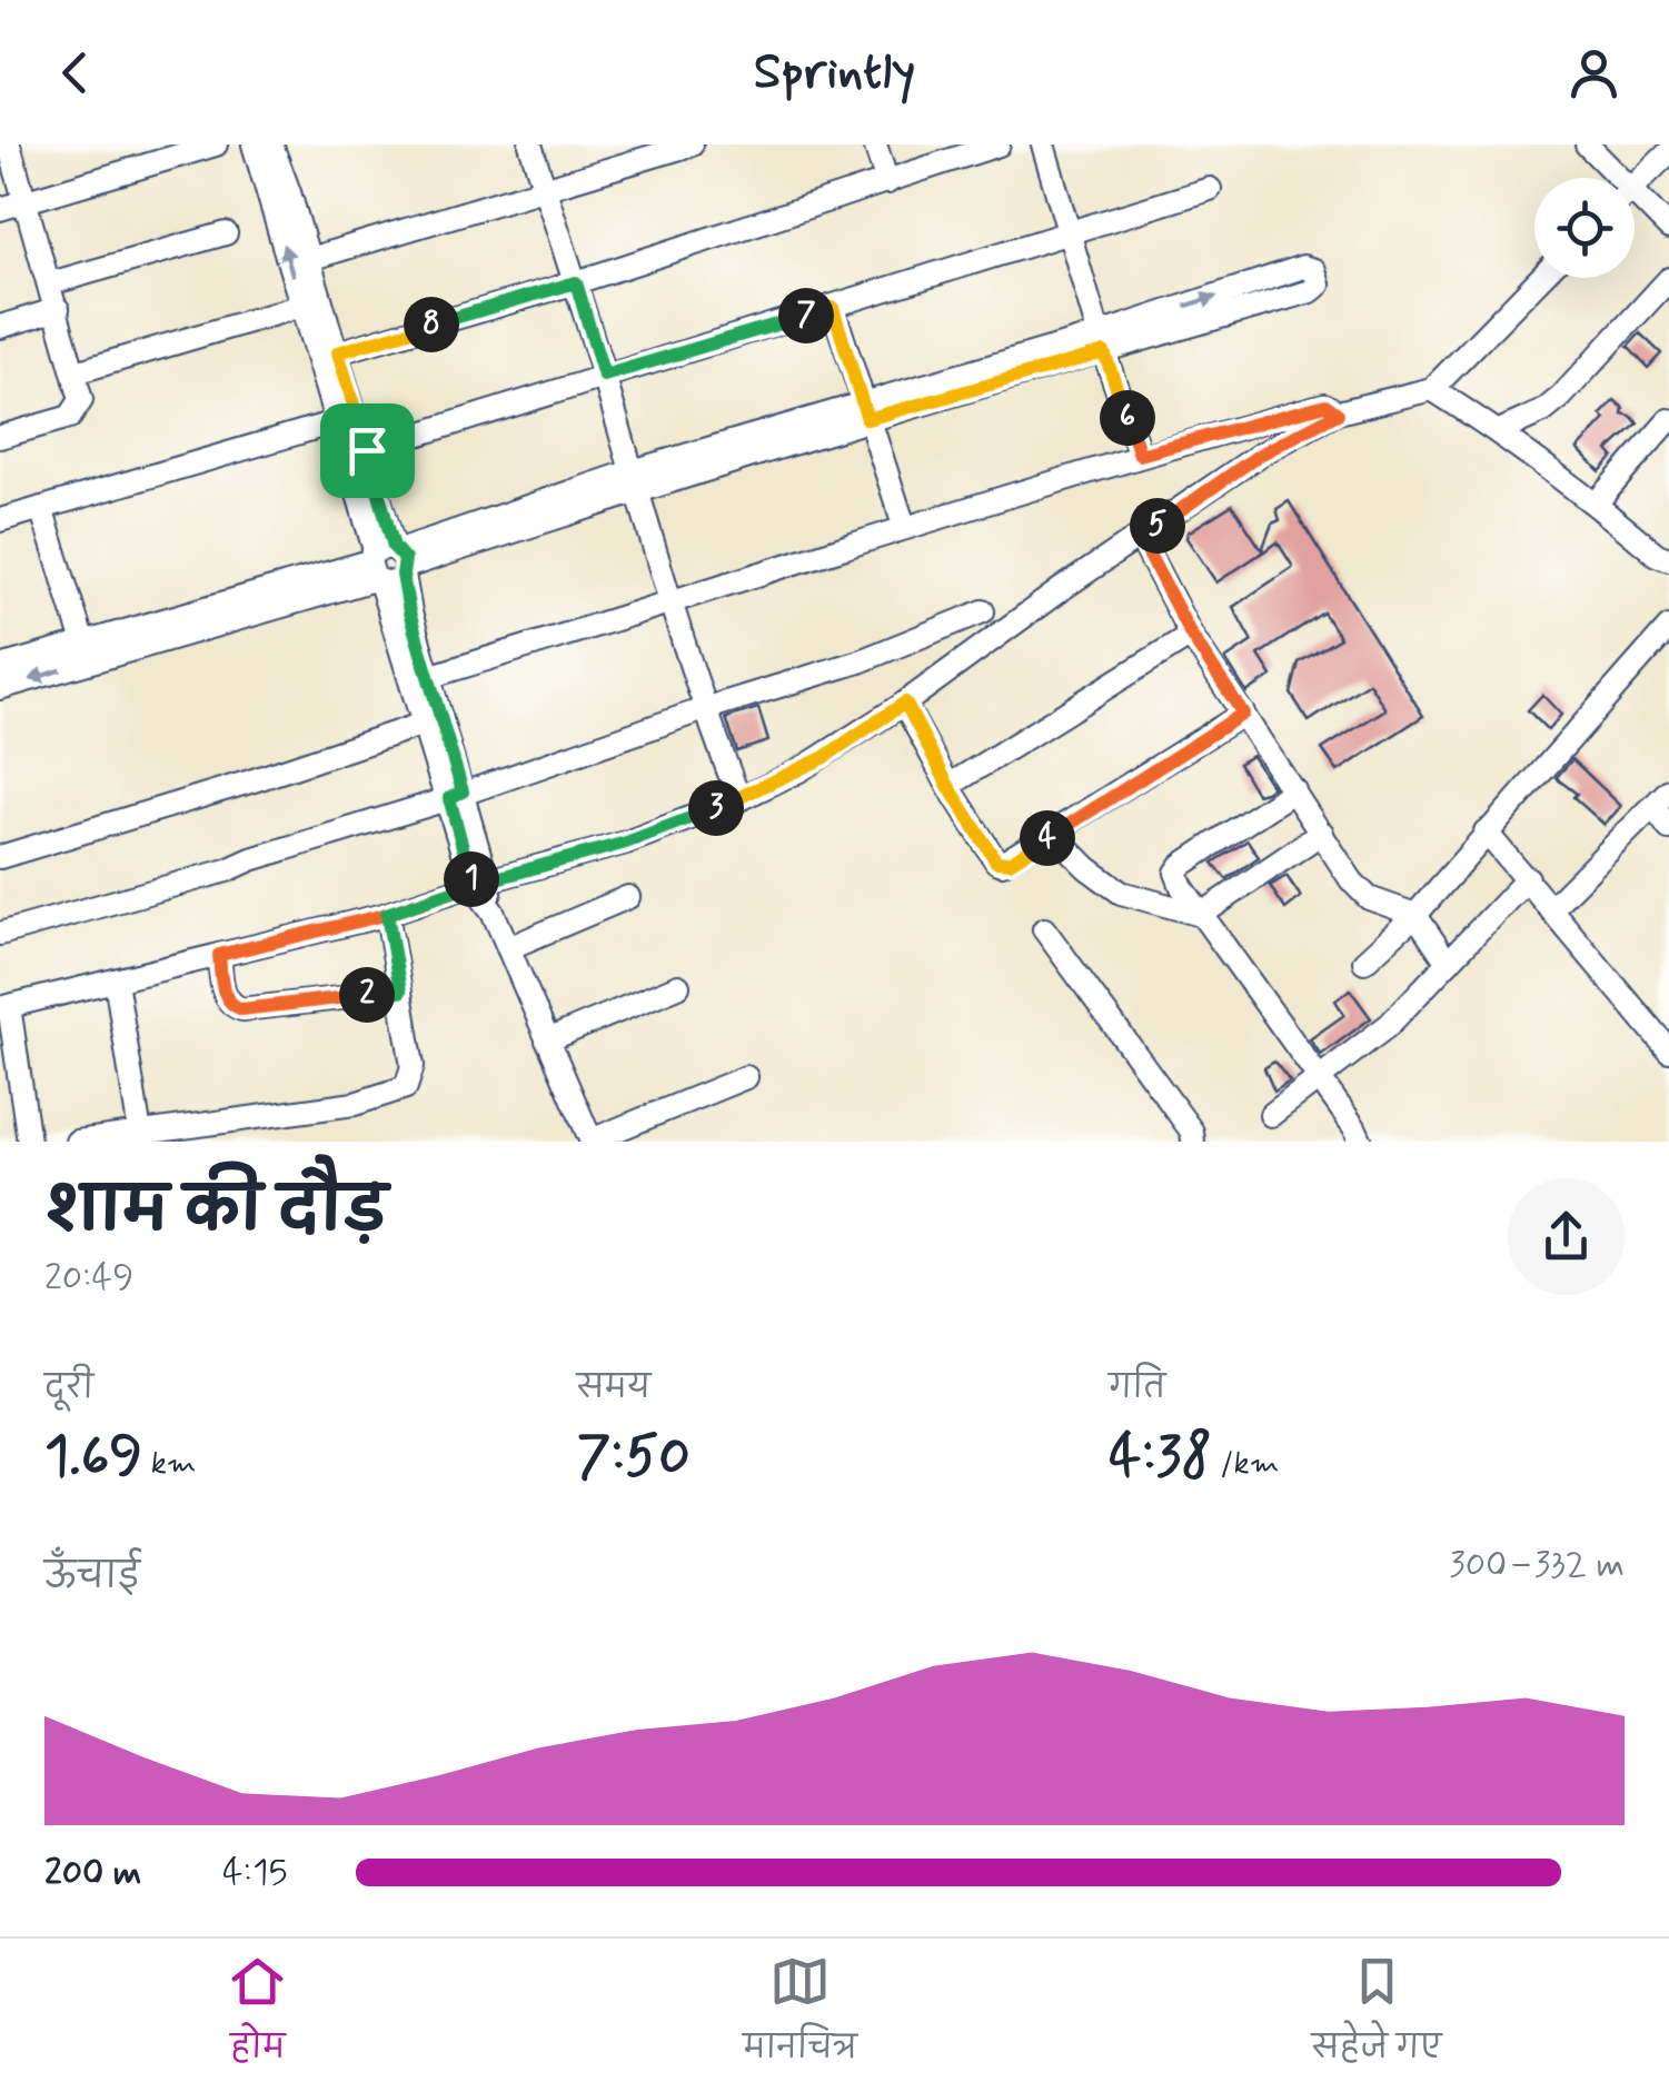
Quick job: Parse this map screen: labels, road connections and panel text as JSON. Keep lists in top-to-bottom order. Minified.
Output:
{"page":{"header":"Sprintly","pins":["7","8","6","5","3","4","1","2"],"heading":["शाम की दौड़","20:49"],"stats":[["दूरी","1.69 km"],["समय","7:50"],["गति","4:38 /km"]],"chart":["ऊँचाई","300–332 m"],"list":[{"name":"200 m","note":"4:15"}],"tabs":["होम","मानचित्र","सहेजे गए"]}}
